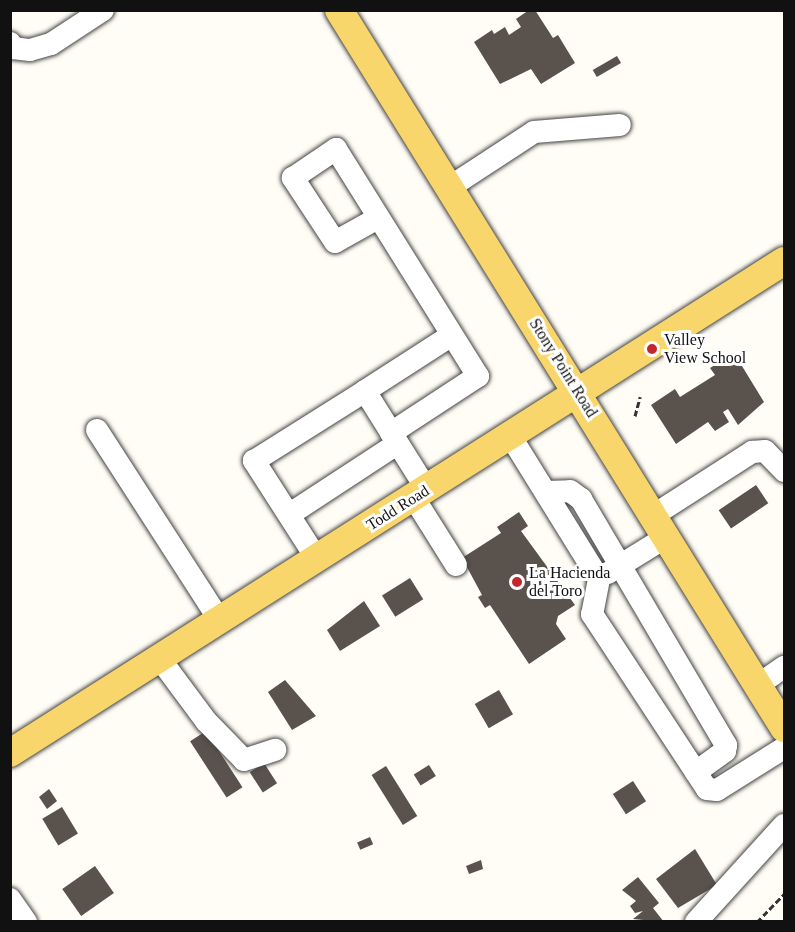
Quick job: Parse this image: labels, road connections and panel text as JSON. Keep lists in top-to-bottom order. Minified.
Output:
{"streets":{"main road":["Stony Point Road","Todd Road"]},"crossings":[["Stony Point Road","Todd Road"]],"places":["Valley View School","La Hacienda del Toro"]}
